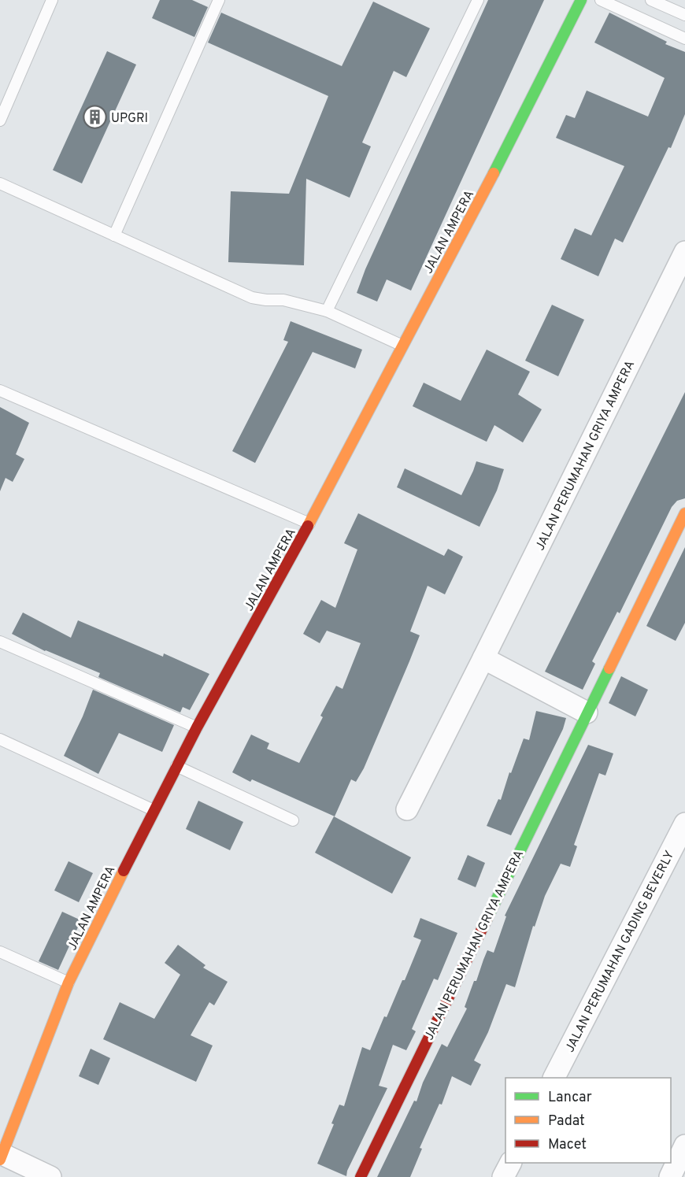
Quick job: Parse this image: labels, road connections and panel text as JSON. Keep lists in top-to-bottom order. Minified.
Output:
{"streets":{"street":["JALAN AMPERA","JALAN PERUMAHAN GRIYA AMPERA","JALAN PERUMAHAN GADING BEVERLY"]},"places":{"building":["UPGRI"]},"legend":["Lancar","Padat","Macet"]}
